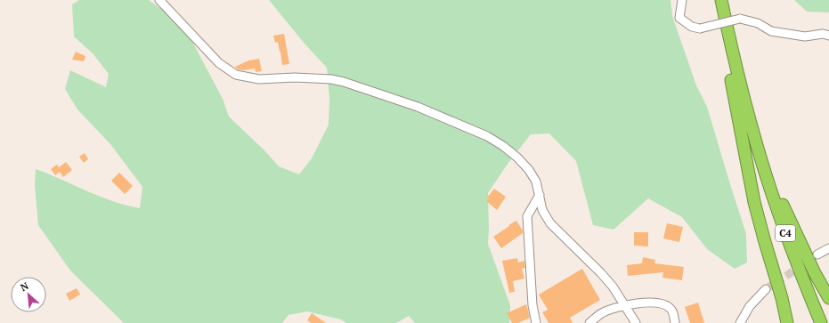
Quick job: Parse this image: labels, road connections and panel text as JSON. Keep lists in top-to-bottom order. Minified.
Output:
{"streets":{"highway":["C4"]},"north":"top left"}
